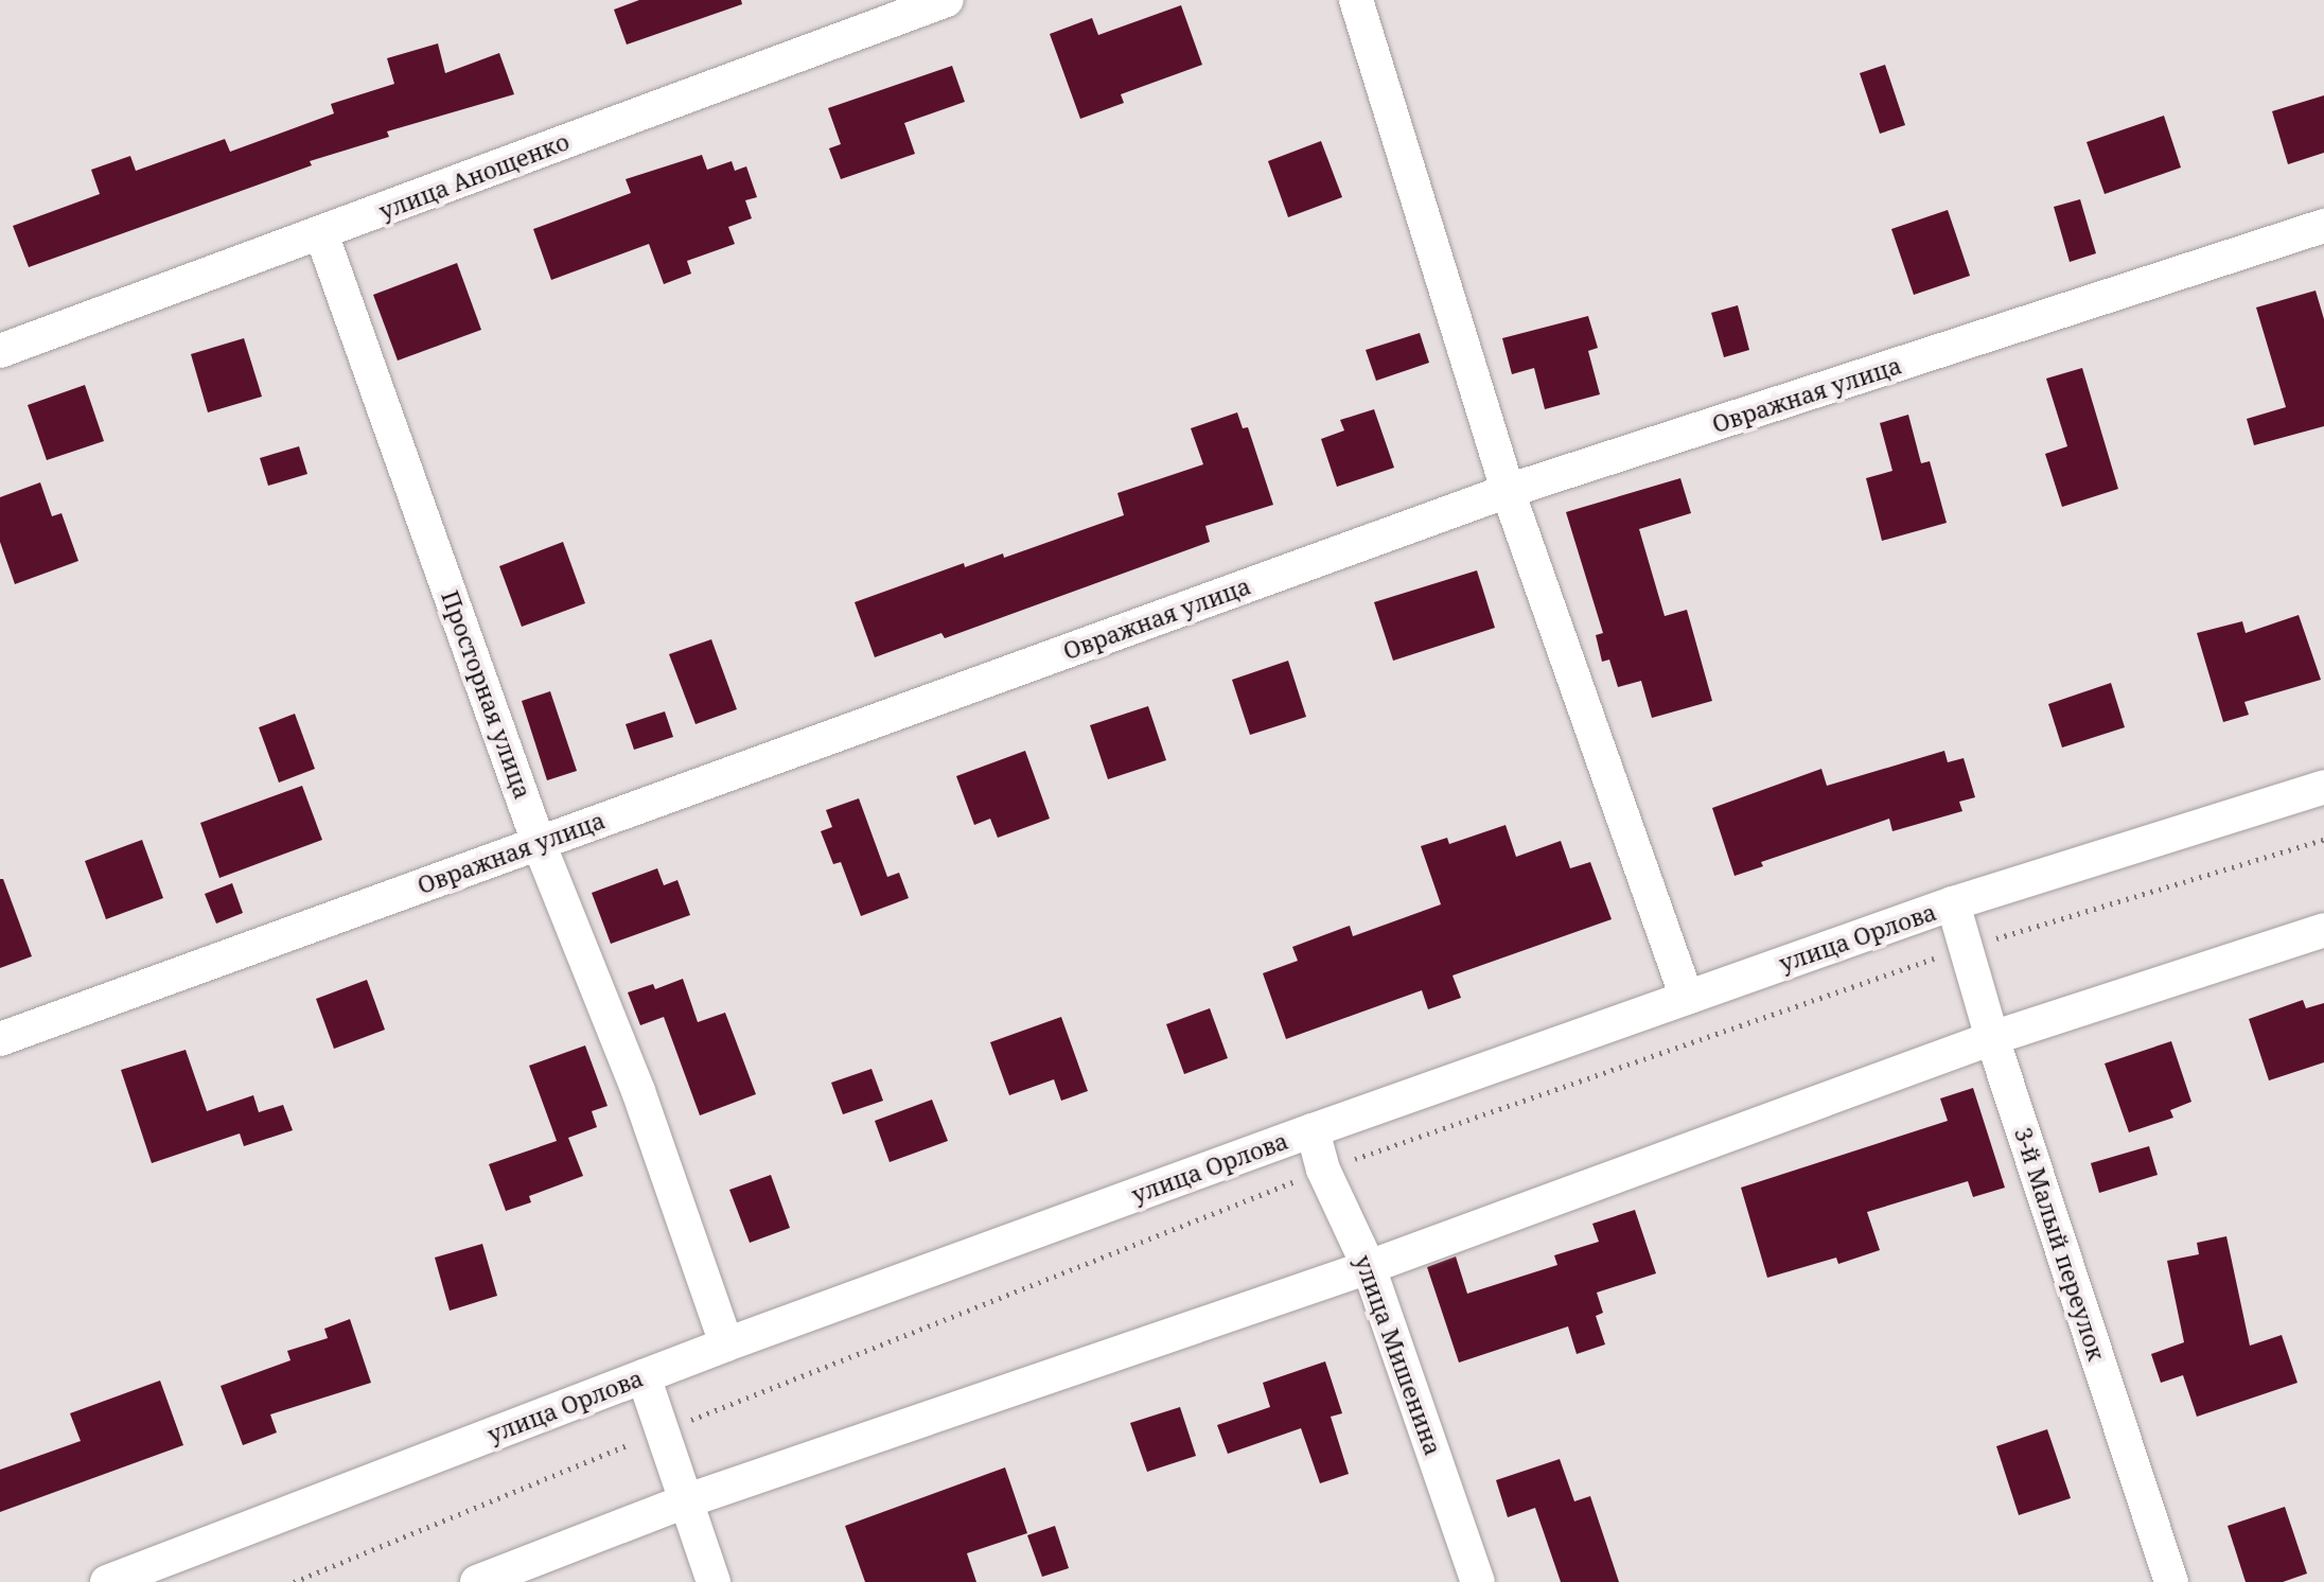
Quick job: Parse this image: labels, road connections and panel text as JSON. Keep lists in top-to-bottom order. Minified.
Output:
{"streets":{"street":["улица Анощенко","Овражная улица","Просторная улица","улица Орлова","3-й Малый переулок","улица Мишенина"]},"crossings":[["улица Анощенко","Просторная улица"],["Овражная улица","Просторная улица"],["Просторная улица","улица Орлова"],["улица Орлова","3-й Малый переулок"],["улица Орлова","улица Мишенина"]]}
